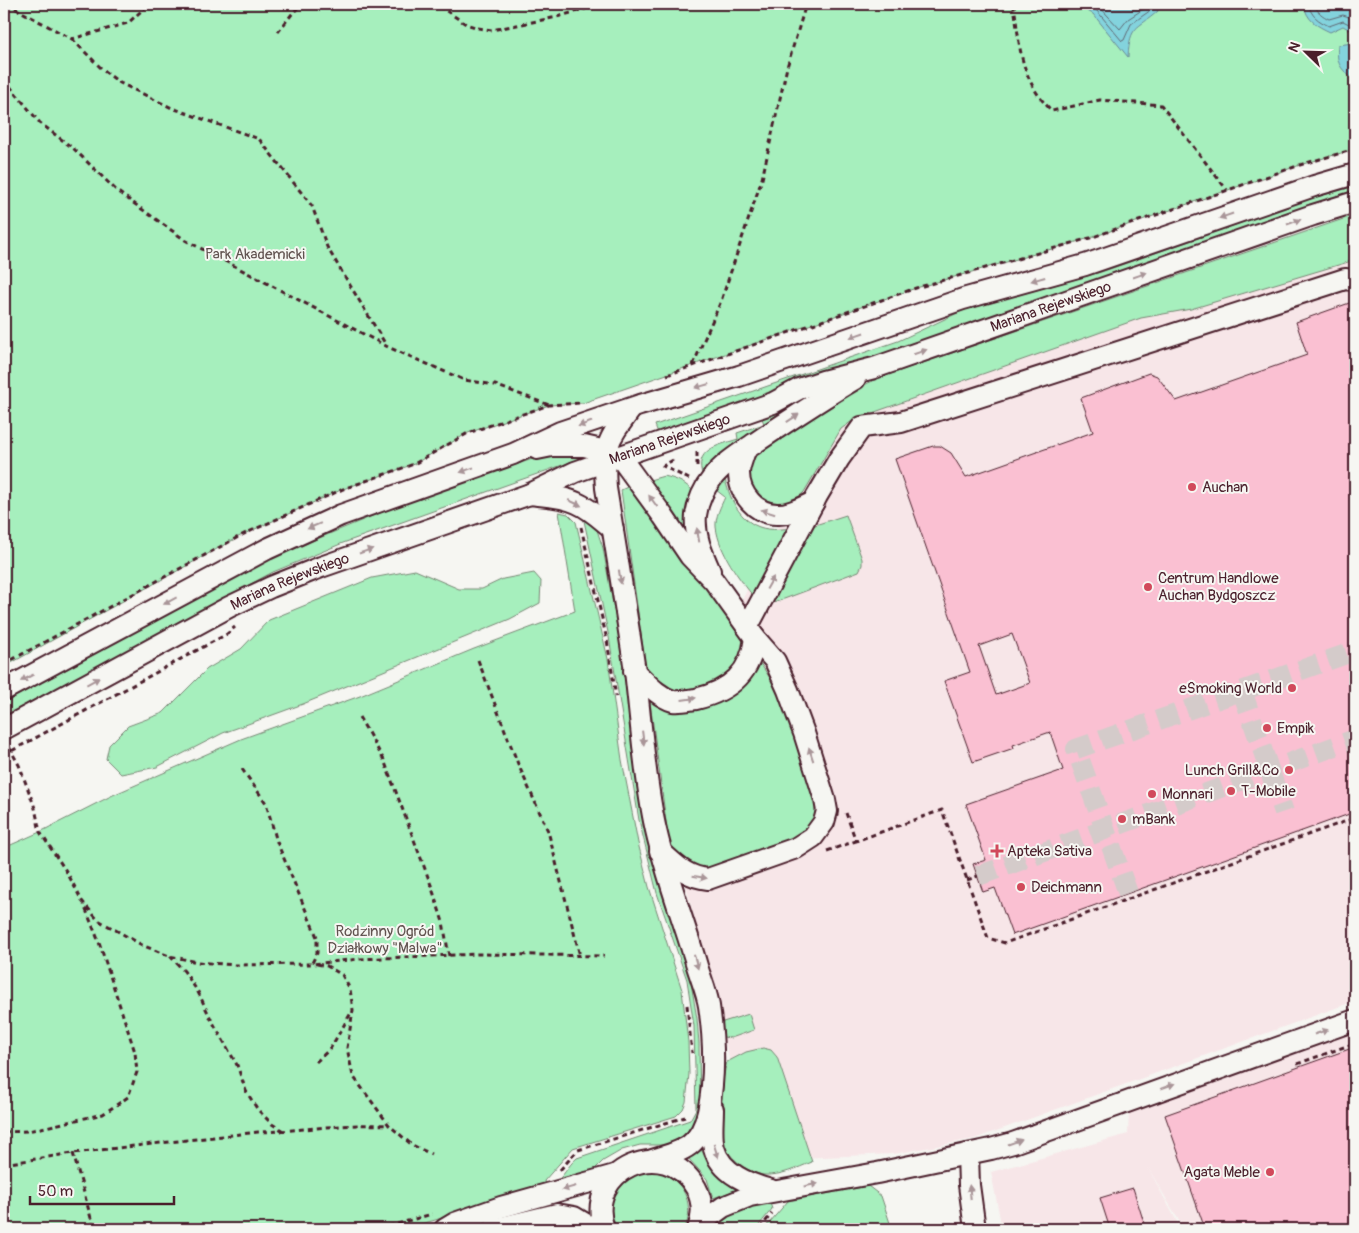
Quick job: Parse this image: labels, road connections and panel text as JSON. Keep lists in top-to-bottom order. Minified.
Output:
{"streets":{"street":["Mariana Rejewskiego"]},"parks":["Park Akademicki","Rodzinny Ogród Działkowy \"Malwa\""],"places":{"other":["Auchan","Centrum Handlowe Auchan Bydgoszcz","eSmoking World","Empik","Lunch Grill&Co","T-Mobile","Monnari","mBank","Deichmann","Agata Meble"],"health":["Apteka Sativa"]},"scale_bar":"50 m","north":"top left"}
